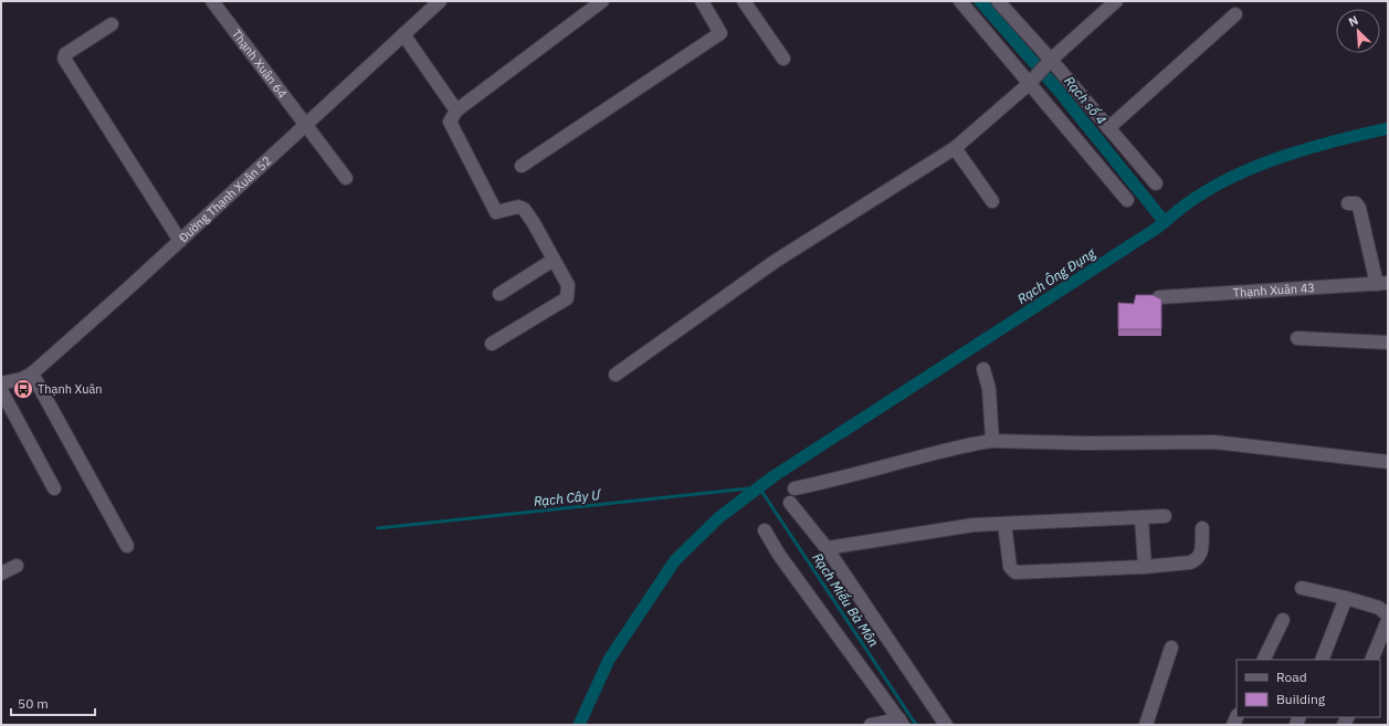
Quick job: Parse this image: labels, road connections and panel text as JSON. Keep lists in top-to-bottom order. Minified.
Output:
{"streets":{"street":["Thạnh Xuân 64","Đường Thạnh Xuân 52","Thạnh Xuân 43"]},"crossings":[["Thạnh Xuân 64","Đường Thạnh Xuân 52"]],"water":["Rạch số 4","Rạch Ông Đụng","Rạch Cây Ư","Rạch Miếu Bà Môn"],"places":{"bus stop":["Thạnh Xuân"]},"legend":["Road","Building"],"scale_bar":"50 m","north":"top left"}
